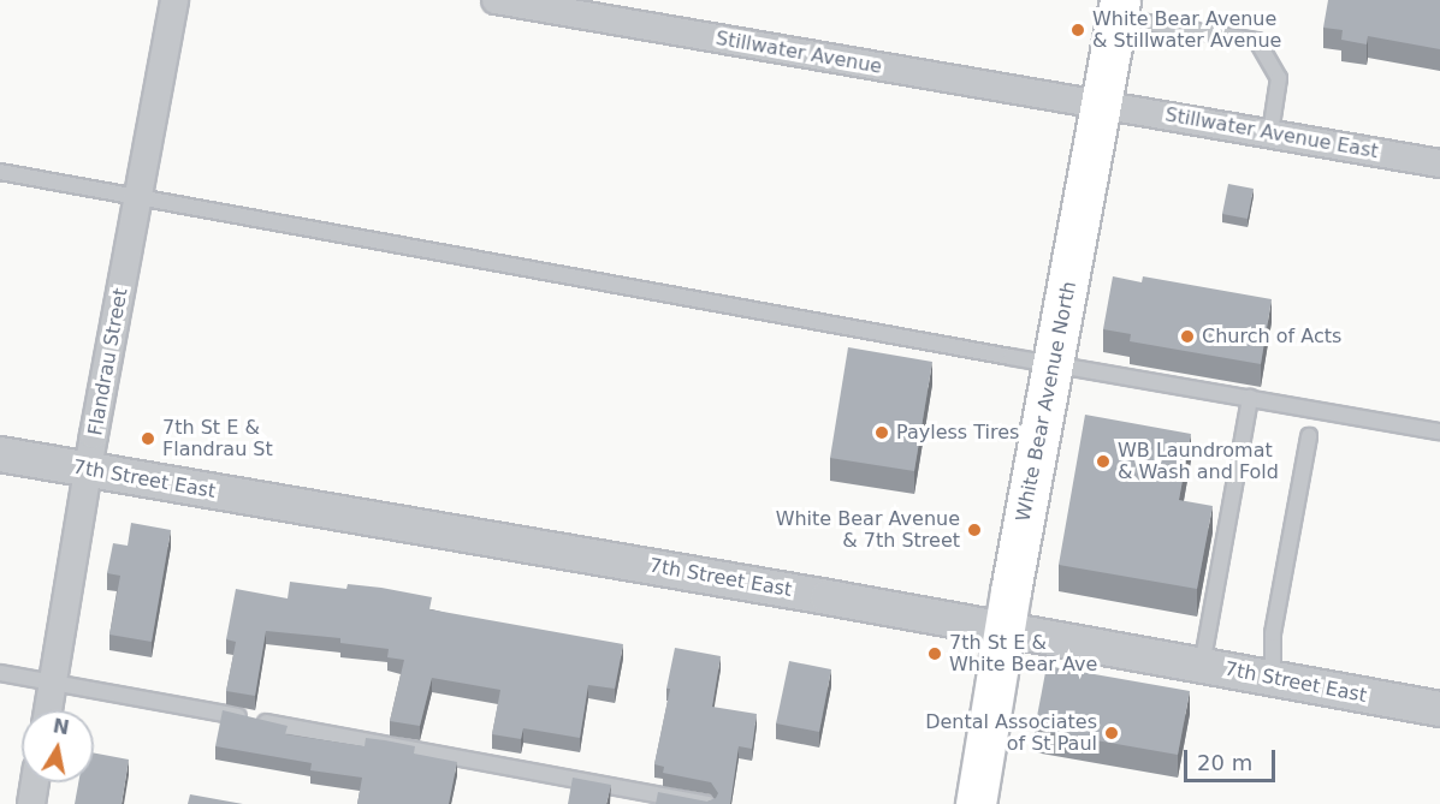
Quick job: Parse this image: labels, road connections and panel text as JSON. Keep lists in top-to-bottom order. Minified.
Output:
{"streets":{"main road":["White Bear Avenue North"],"street":["Stillwater Avenue","Stillwater Avenue East","Flandrau Street","7th Street East"]},"crossings":[["Stillwater Avenue","Stillwater Avenue East"],["Stillwater Avenue","White Bear Avenue North"],["Stillwater Avenue East","White Bear Avenue North"],["Flandrau Street","7th Street East"],["White Bear Avenue North","7th Street East"]],"places":["White Bear Avenue & Stillwater Avenue","Church of Acts","Payless Tires","7th St E & Flandrau St","WB Laundromat & Wash and Fold","White Bear Avenue & 7th Street","7th St E & White Bear Ave","Dental Associates of St Paul"],"scale_bar":"20 m","north":"top"}
